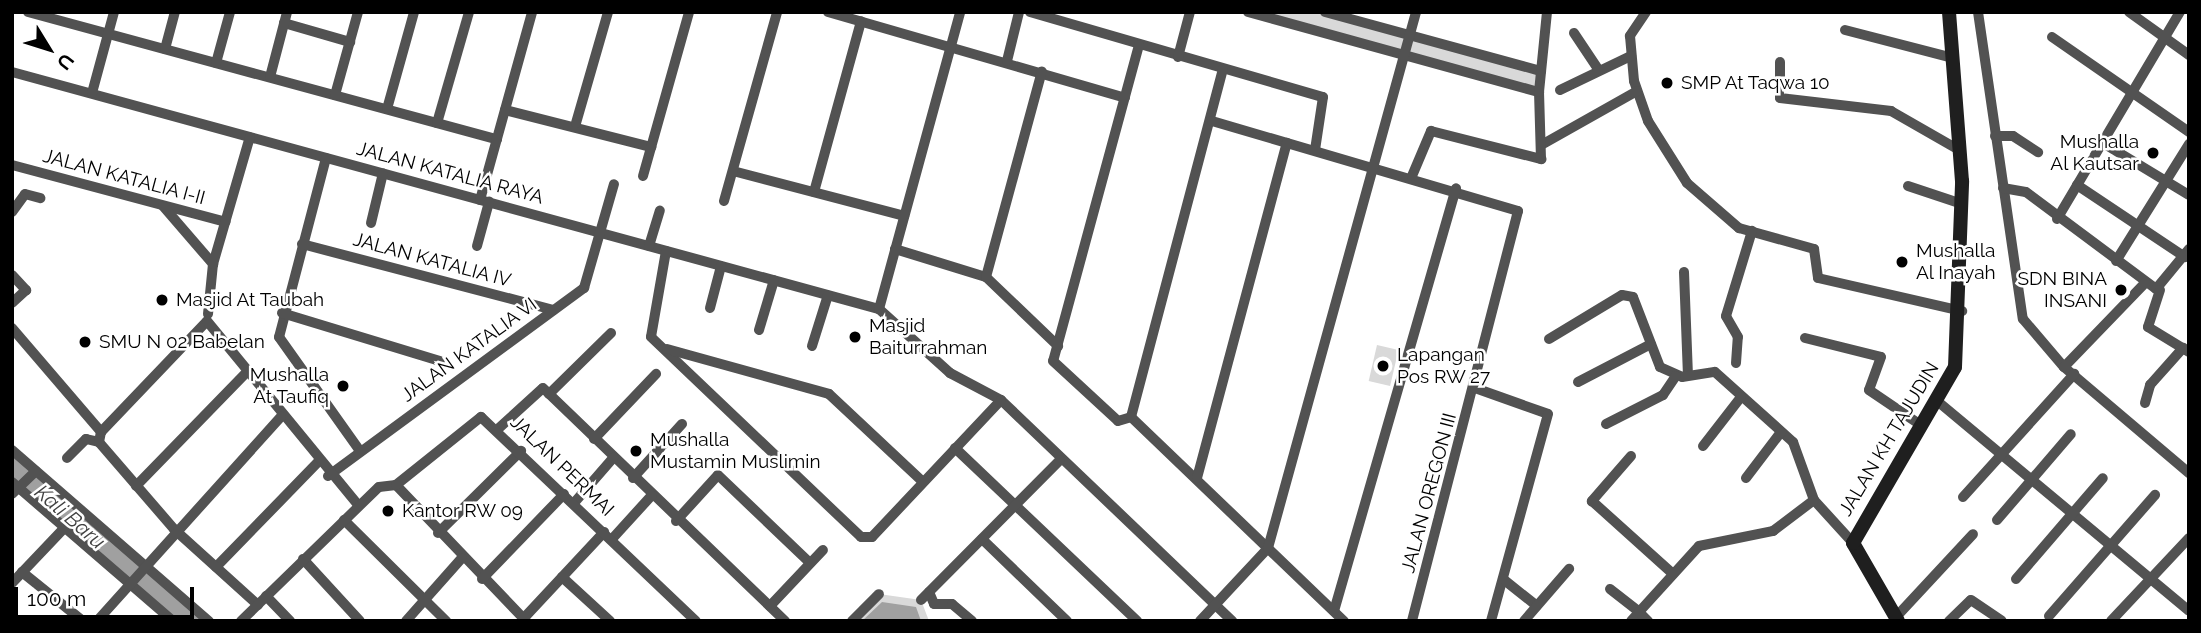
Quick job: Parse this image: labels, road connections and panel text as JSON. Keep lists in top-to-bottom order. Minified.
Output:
{"streets":{"street":["JALAN KATALIA RAYA","JALAN KATALIA I-II","JALAN KATALIA IV","JALAN KATALIA VI","JALAN KH TAJUDIN","JALAN PERMAI","JALAN OREGON III"]},"crossings":[["JALAN KATALIA RAYA","JALAN KATALIA VI"],["JALAN KATALIA IV","JALAN KATALIA VI"]],"water":["Kali Baru"],"places":["SMP At Taqwa 10","Mushalla Al Kautsar","Mushalla Al Inayah","SDN BINA INSANI","Masjid At Taubah","Masjid Baiturrahman","SMU N 02 Babelan","Lapangan Pos RW 27","Mushalla At Taufiq","Mushalla Mustamin Muslimin","Kantor RW 09"],"scale_bar":"100 m","north":"bottom right"}
